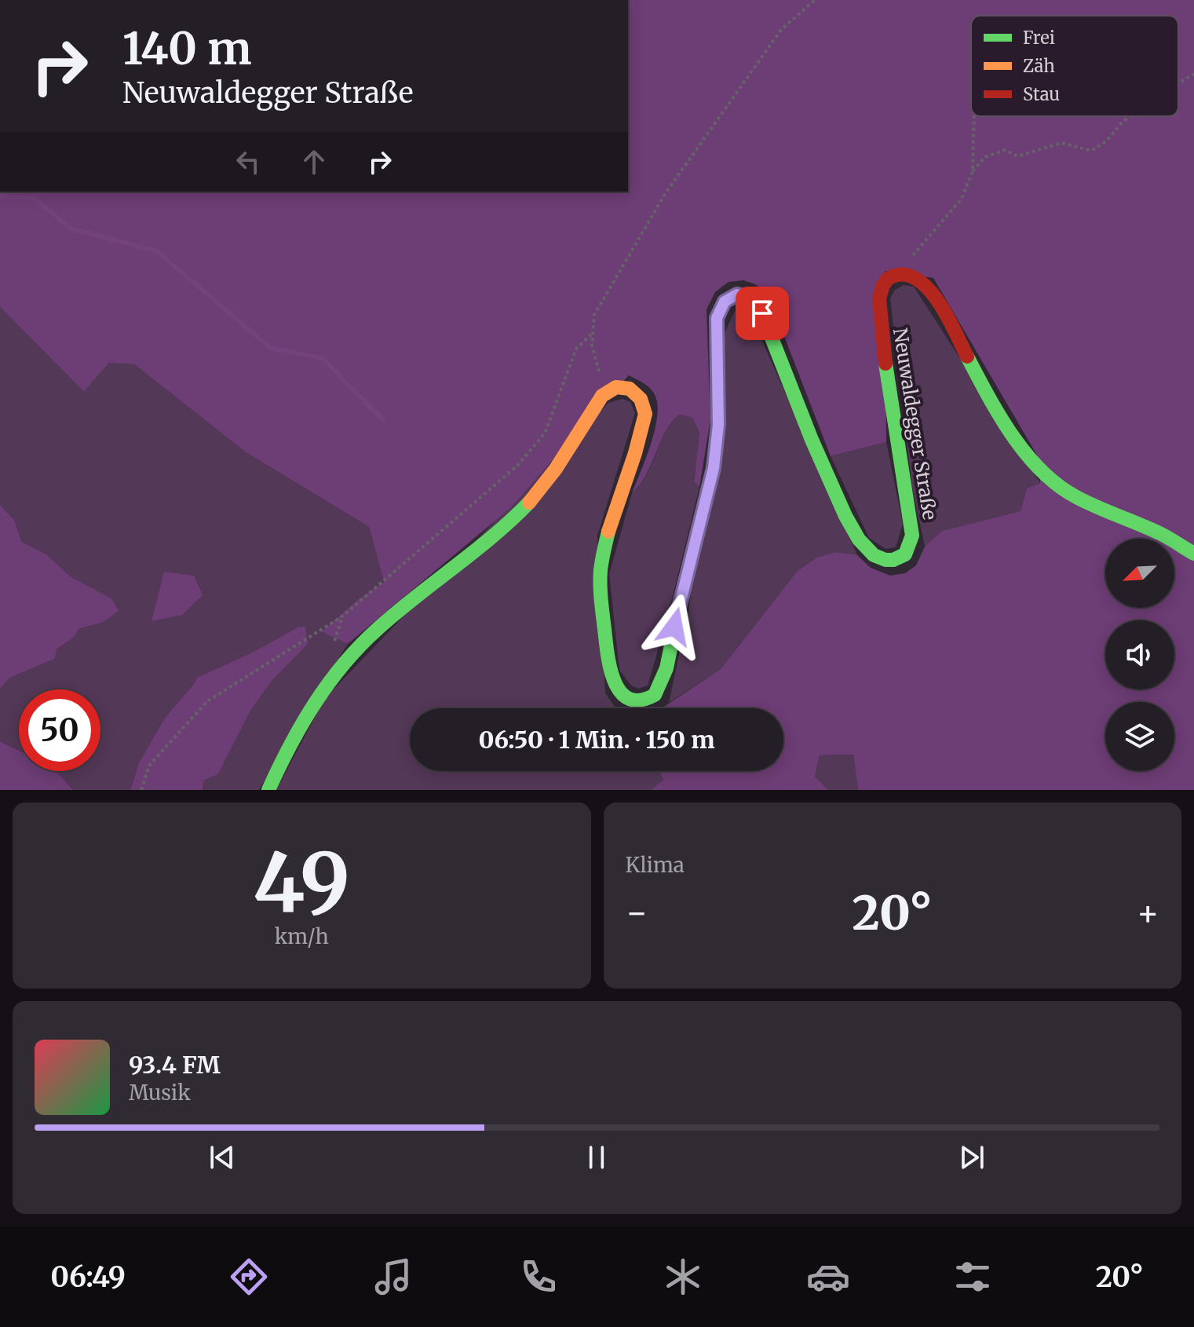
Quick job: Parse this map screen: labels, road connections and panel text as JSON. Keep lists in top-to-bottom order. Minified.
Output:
{"streets":{"main road":["Neuwaldegger Straße"]},"legend":["Frei","Zäh","Stau"],"north":"bottom left","page":{"turn":["140 m","Neuwaldegger Straße"],"limit":"50","trip":"06:50 · 1 Min. · 150 m","tile":[["49","km/h"],"Klima"],"heat":["−","20°","+"],"song":["93.4 FM","Musik"],"tabs":["06:49","20°"]}}
